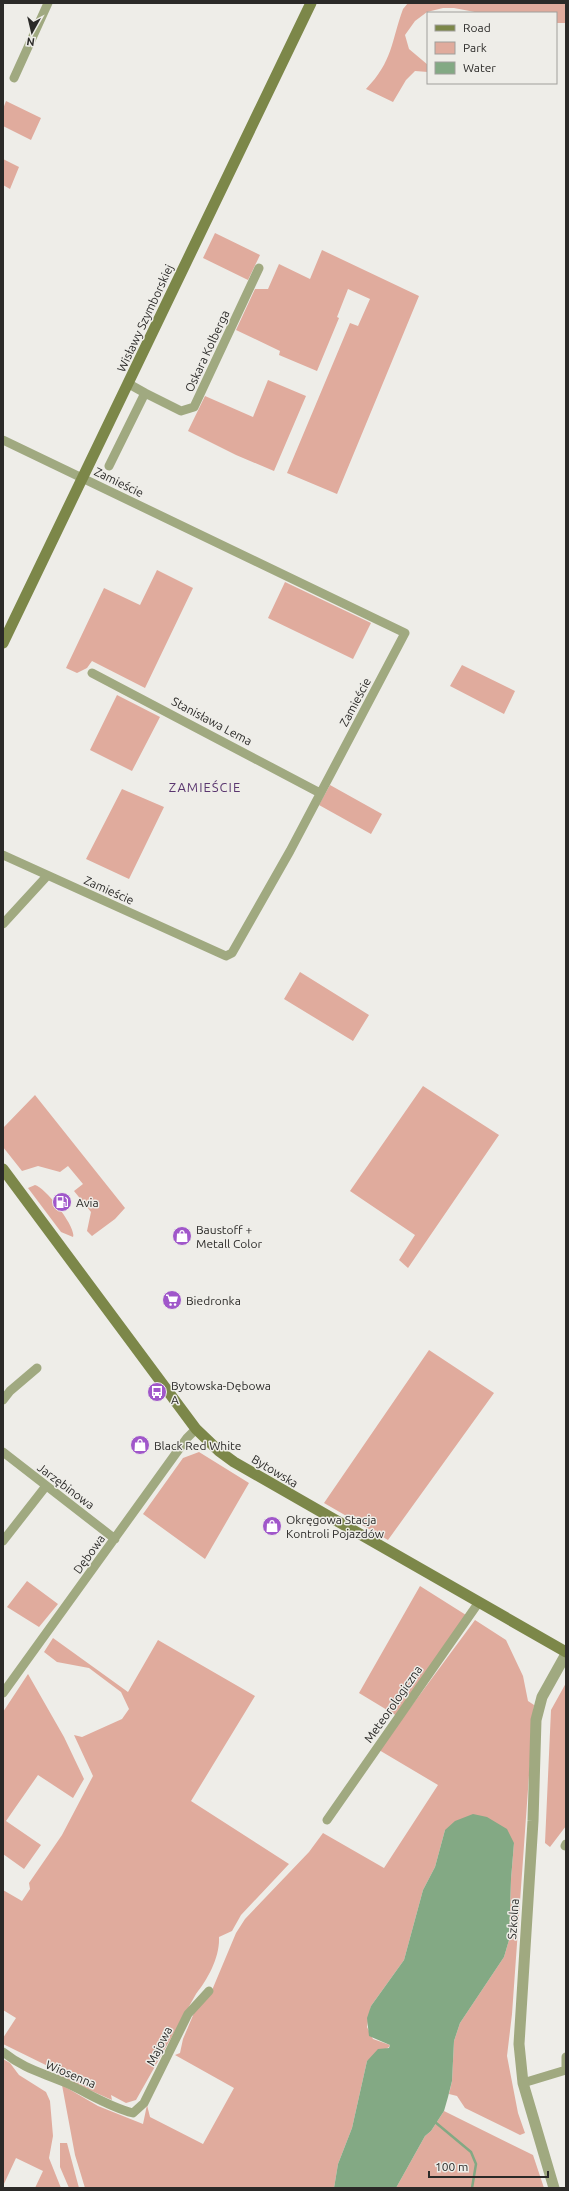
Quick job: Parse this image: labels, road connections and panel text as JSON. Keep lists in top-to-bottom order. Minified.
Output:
{"streets":{"main road":["Wisławy Szymborskiej","Bytowska"],"street":["Oskara Kolberga","Zamieście","Stanisława Lema","Jarzębinowa","Dębowa","Meteorologiczna","Szkolna","Majowa","Wiosenna"]},"crossings":[["Wisławy Szymborskiej","Oskara Kolberga"],["Wisławy Szymborskiej","Zamieście"],["Zamieście","Stanisława Lema"],["Bytowska","Dębowa"],["Bytowska","Meteorologiczna"],["Bytowska","Szkolna"],["Jarzębinowa","Dębowa"],["Majowa","Wiosenna"]],"districts":["ZAMIEŚCIE"],"places":{"fuel station":["Avia"],"shop":["Baustoff + Metall Color","Black Red White","Okręgowa Stacja Kontroli Pojazdów"],"supermarket":["Biedronka"],"bus stop":["Bytowska-Dębowa A"]},"legend":["Road","Park","Water"],"scale_bar":"100 m","north":"bottom"}
